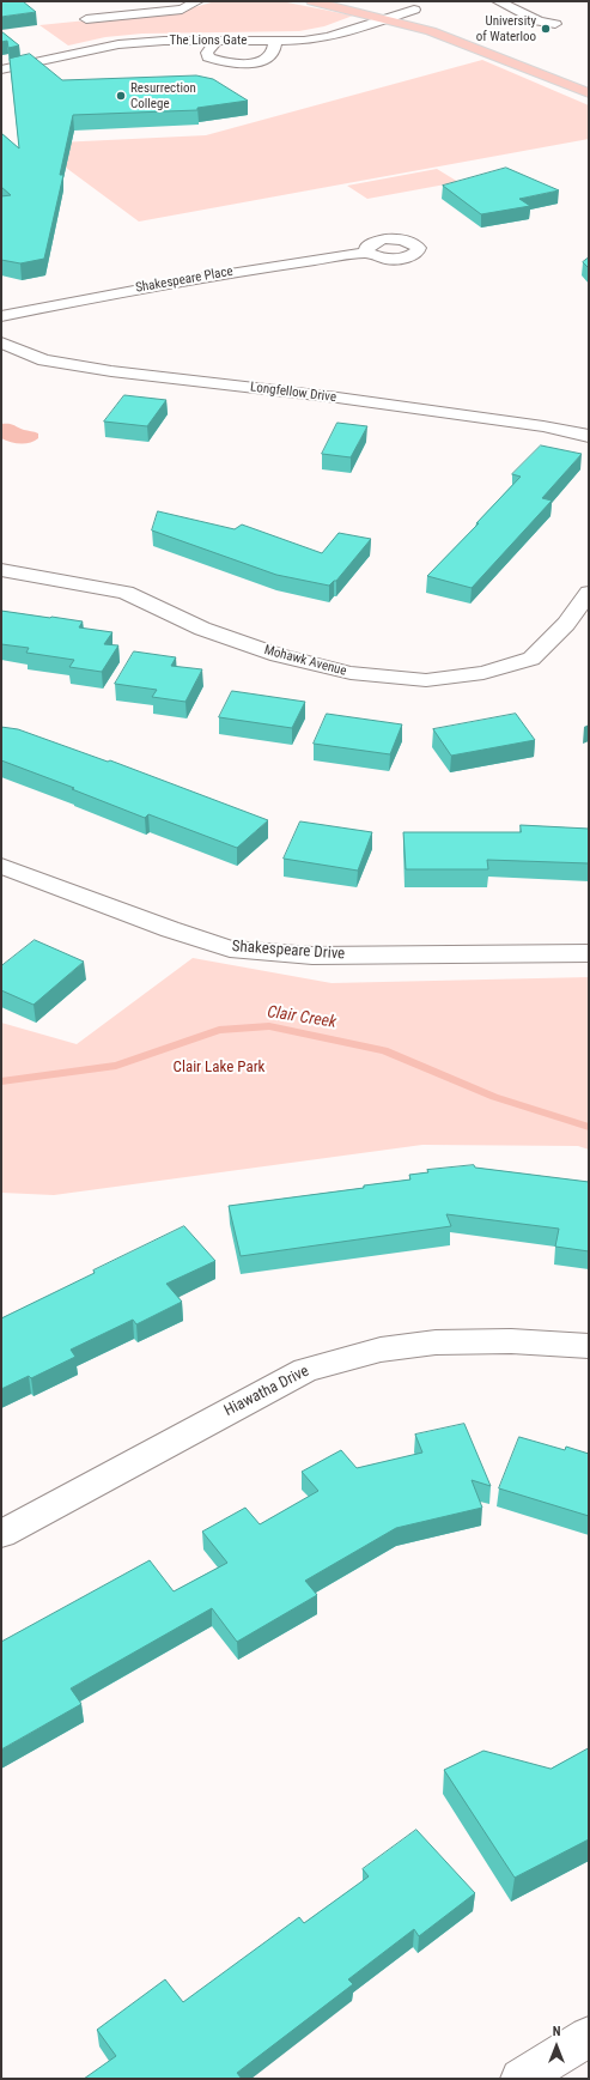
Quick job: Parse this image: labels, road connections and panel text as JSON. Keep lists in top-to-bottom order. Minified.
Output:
{"streets":{"street":["The Lions Gate","Shakespeare Place","Longfellow Drive","Mohawk Avenue","Shakespeare Drive","Hiawatha Drive"]},"water":["Clair Creek"],"parks":["Clair Lake Park"],"places":["University of Waterloo","Resurrection College"],"north":"top"}
